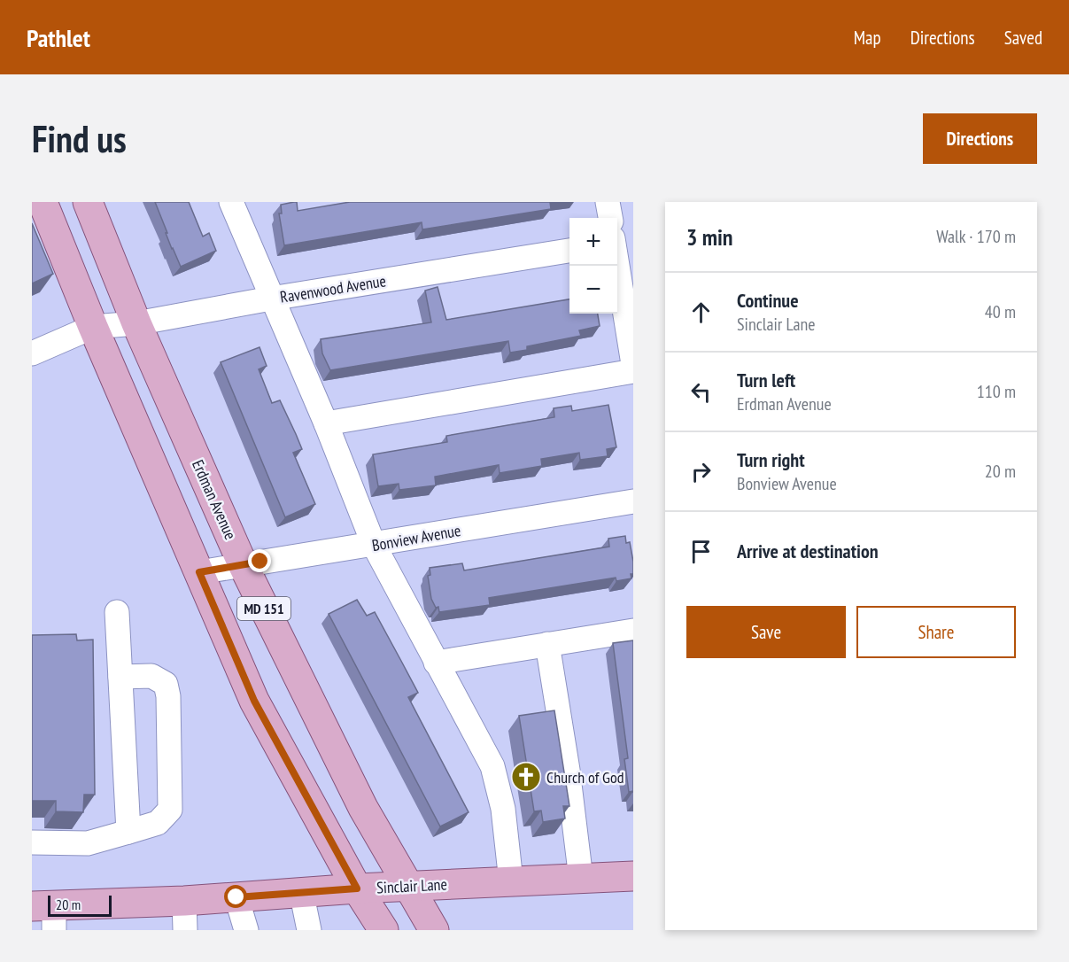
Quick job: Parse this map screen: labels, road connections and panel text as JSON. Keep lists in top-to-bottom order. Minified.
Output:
{"streets":{"main road":["Erdman Avenue","MD 151","Sinclair Lane"],"street":["Ravenwood Avenue","Bonview Avenue"]},"crossings":[["Ravenwood Avenue","Erdman Avenue"],["Ravenwood Avenue","MD 151"],["Erdman Avenue","Bonview Avenue"],["Erdman Avenue","Sinclair Lane"],["Bonview Avenue","MD 151"],["MD 151","Sinclair Lane"]],"places":{"church":["Church of God"]},"scale_bar":"20 m","page":{"header":"Pathlet","nav":["Map","Directions","Saved"],"buttons":["Directions",["Save","Share"]],"title":"Find us","heading":["3 min","Walk · 170 m"],"map_buttons":["+","−"],"list":[["Continue","Sinclair Lane","40 m"],["Turn left","Erdman Avenue","110 m"],["Turn right","Bonview Avenue","20 m"],"Arrive at destination"],"scale":"20 m"}}
